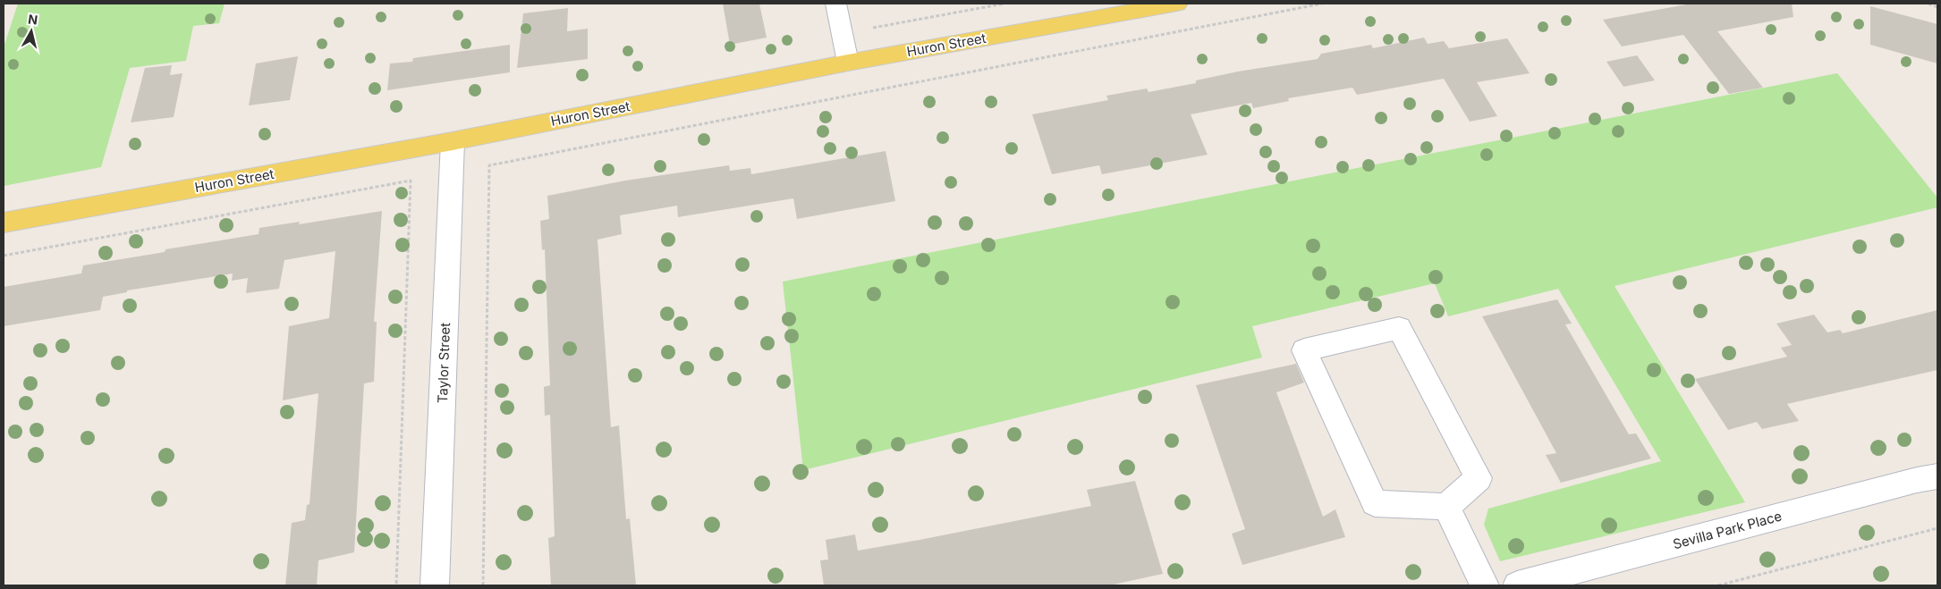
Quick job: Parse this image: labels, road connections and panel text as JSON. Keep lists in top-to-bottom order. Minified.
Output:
{"streets":{"main road":["Huron Street"],"street":["Taylor Street","Sevilla Park Place"]},"crossings":[["Huron Street","Taylor Street"]],"north":"top"}
